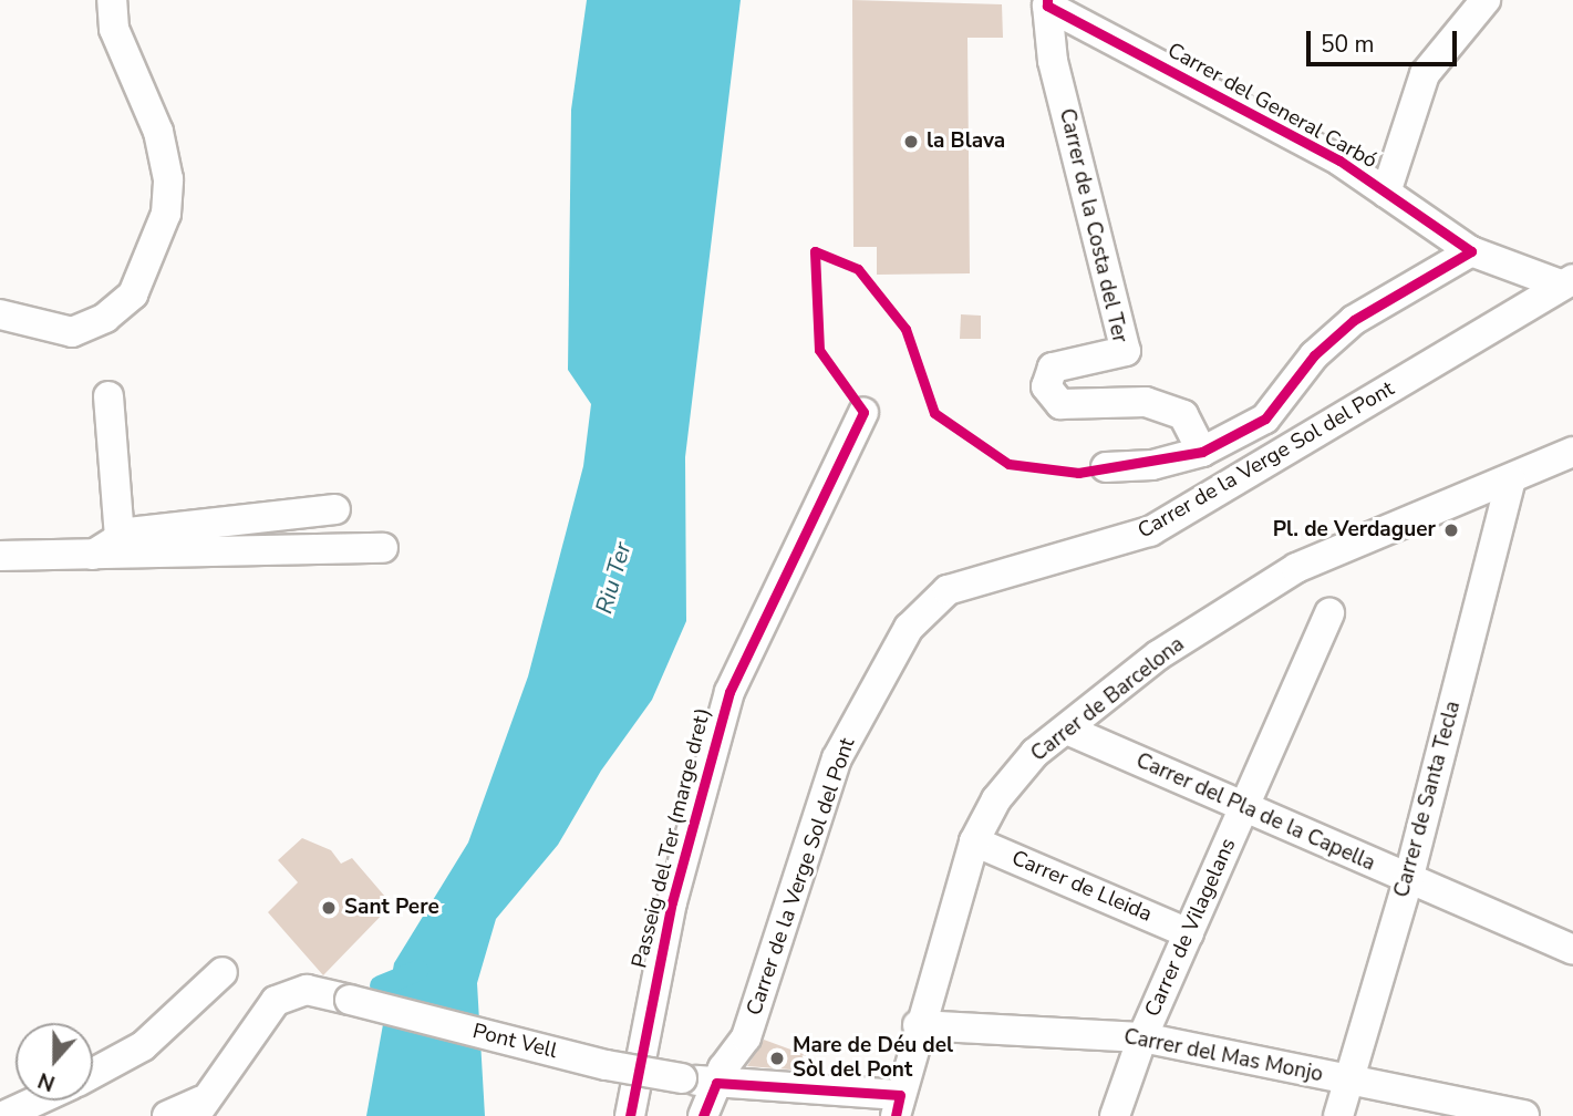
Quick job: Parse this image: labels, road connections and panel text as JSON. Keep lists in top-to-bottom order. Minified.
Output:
{"streets":{"street":["Carrer del General Carbó","Carrer de la Costa del Ter","Carrer de la Verge Sol del Pont","Carrer de Barcelona","Carrer de Santa Tecla","Carrer del Pla de la Capella","Passeig del Ter (marge dret)","Carrer de Lleida","Carrer de Vilagelans","Pont Vell","Carrer del Mas Monjo"]},"crossings":[["Carrer del General Carbó","Carrer de la Costa del Ter"],["Carrer del General Carbó","Carrer de la Verge Sol del Pont"],["Carrer de la Verge Sol del Pont","Pont Vell"],["Carrer de Barcelona","Carrer de Santa Tecla"],["Carrer de Barcelona","Carrer del Pla de la Capella"],["Carrer de Barcelona","Carrer de Lleida"],["Carrer de Barcelona","Pont Vell"],["Carrer de Barcelona","Carrer del Mas Monjo"],["Carrer de Santa Tecla","Carrer del Pla de la Capella"],["Carrer de Santa Tecla","Carrer del Mas Monjo"],["Carrer del Pla de la Capella","Carrer de Vilagelans"],["Carrer de Lleida","Carrer de Vilagelans"],["Carrer de Vilagelans","Carrer del Mas Monjo"]],"water":["Riu Ter"],"places":["la Blava","Pl. de Verdaguer","Sant Pere","Mare de Déu del Sòl del Pont"],"scale_bar":"50 m","north":"bottom"}
